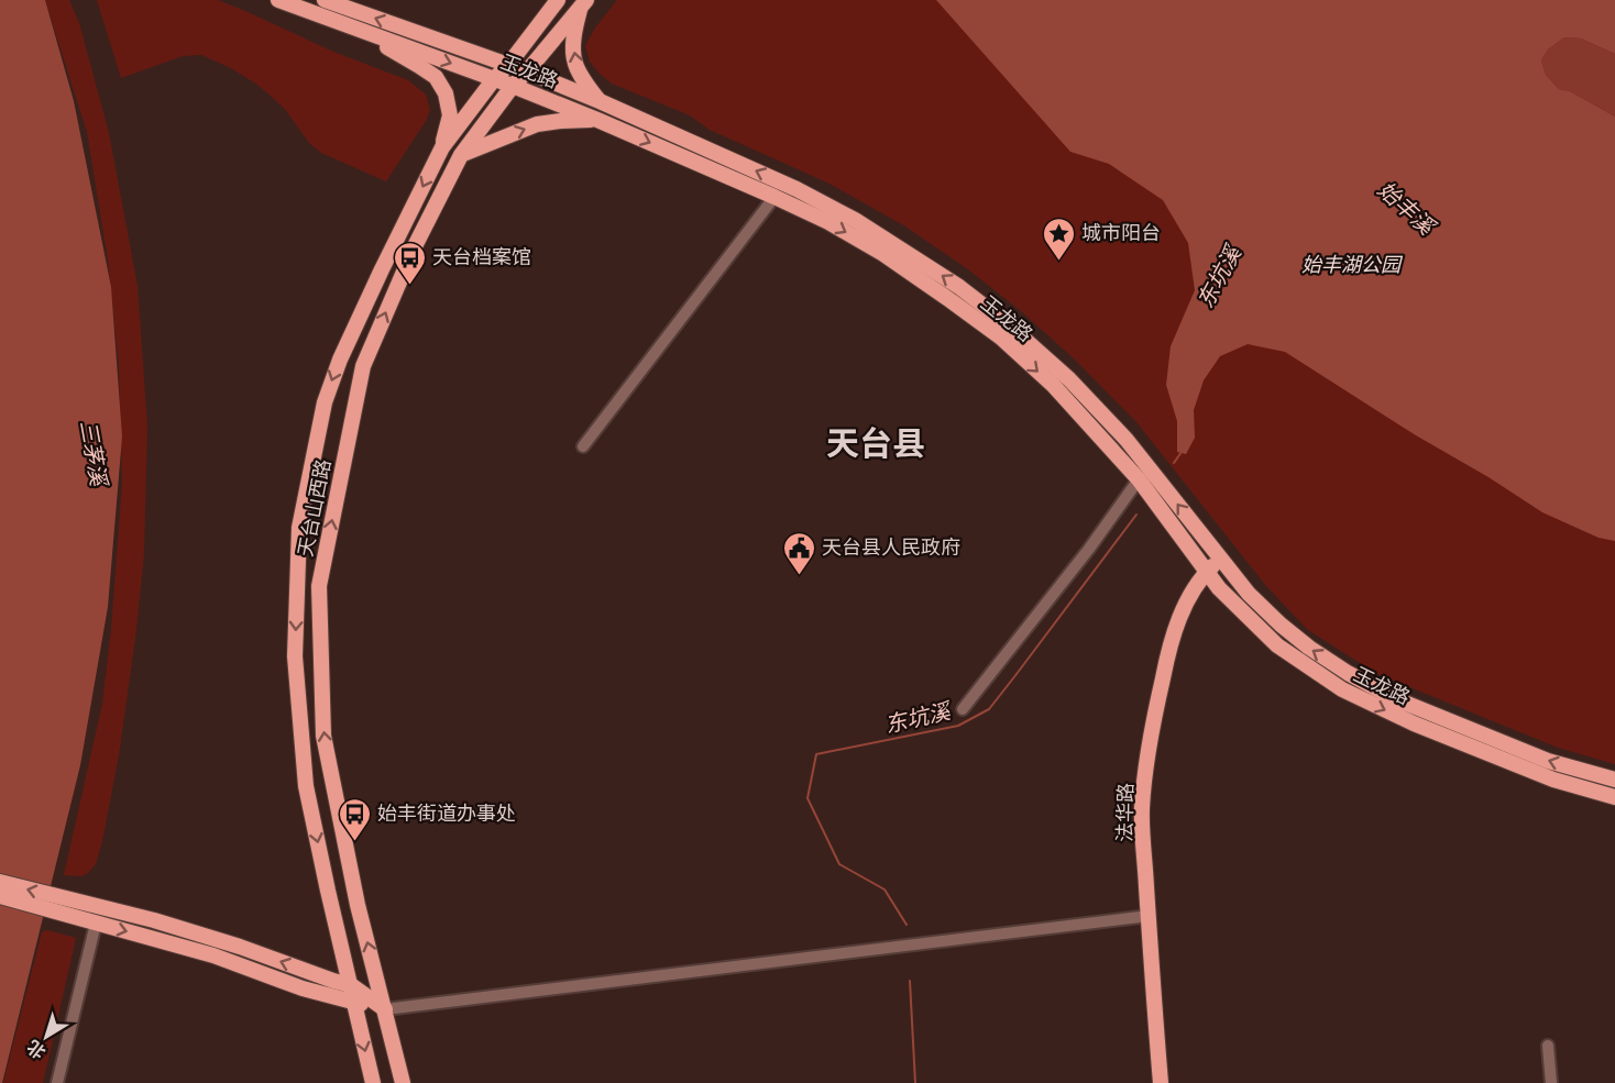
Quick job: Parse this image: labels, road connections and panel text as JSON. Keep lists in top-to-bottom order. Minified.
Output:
{"streets":{"main road":["玉龙路","天台山西路","法华路"]},"crossings":[["玉龙路","天台山西路"],["玉龙路","法华路"]],"districts":["天台县"],"water":["始丰溪","东坑溪","三茅溪"],"parks":["始丰湖公园"],"places":{"place":["城市阳台"],"bus stop":["天台档案馆","始丰街道办事处"],"public building":["天台县人民政府"]},"north":"bottom left"}
